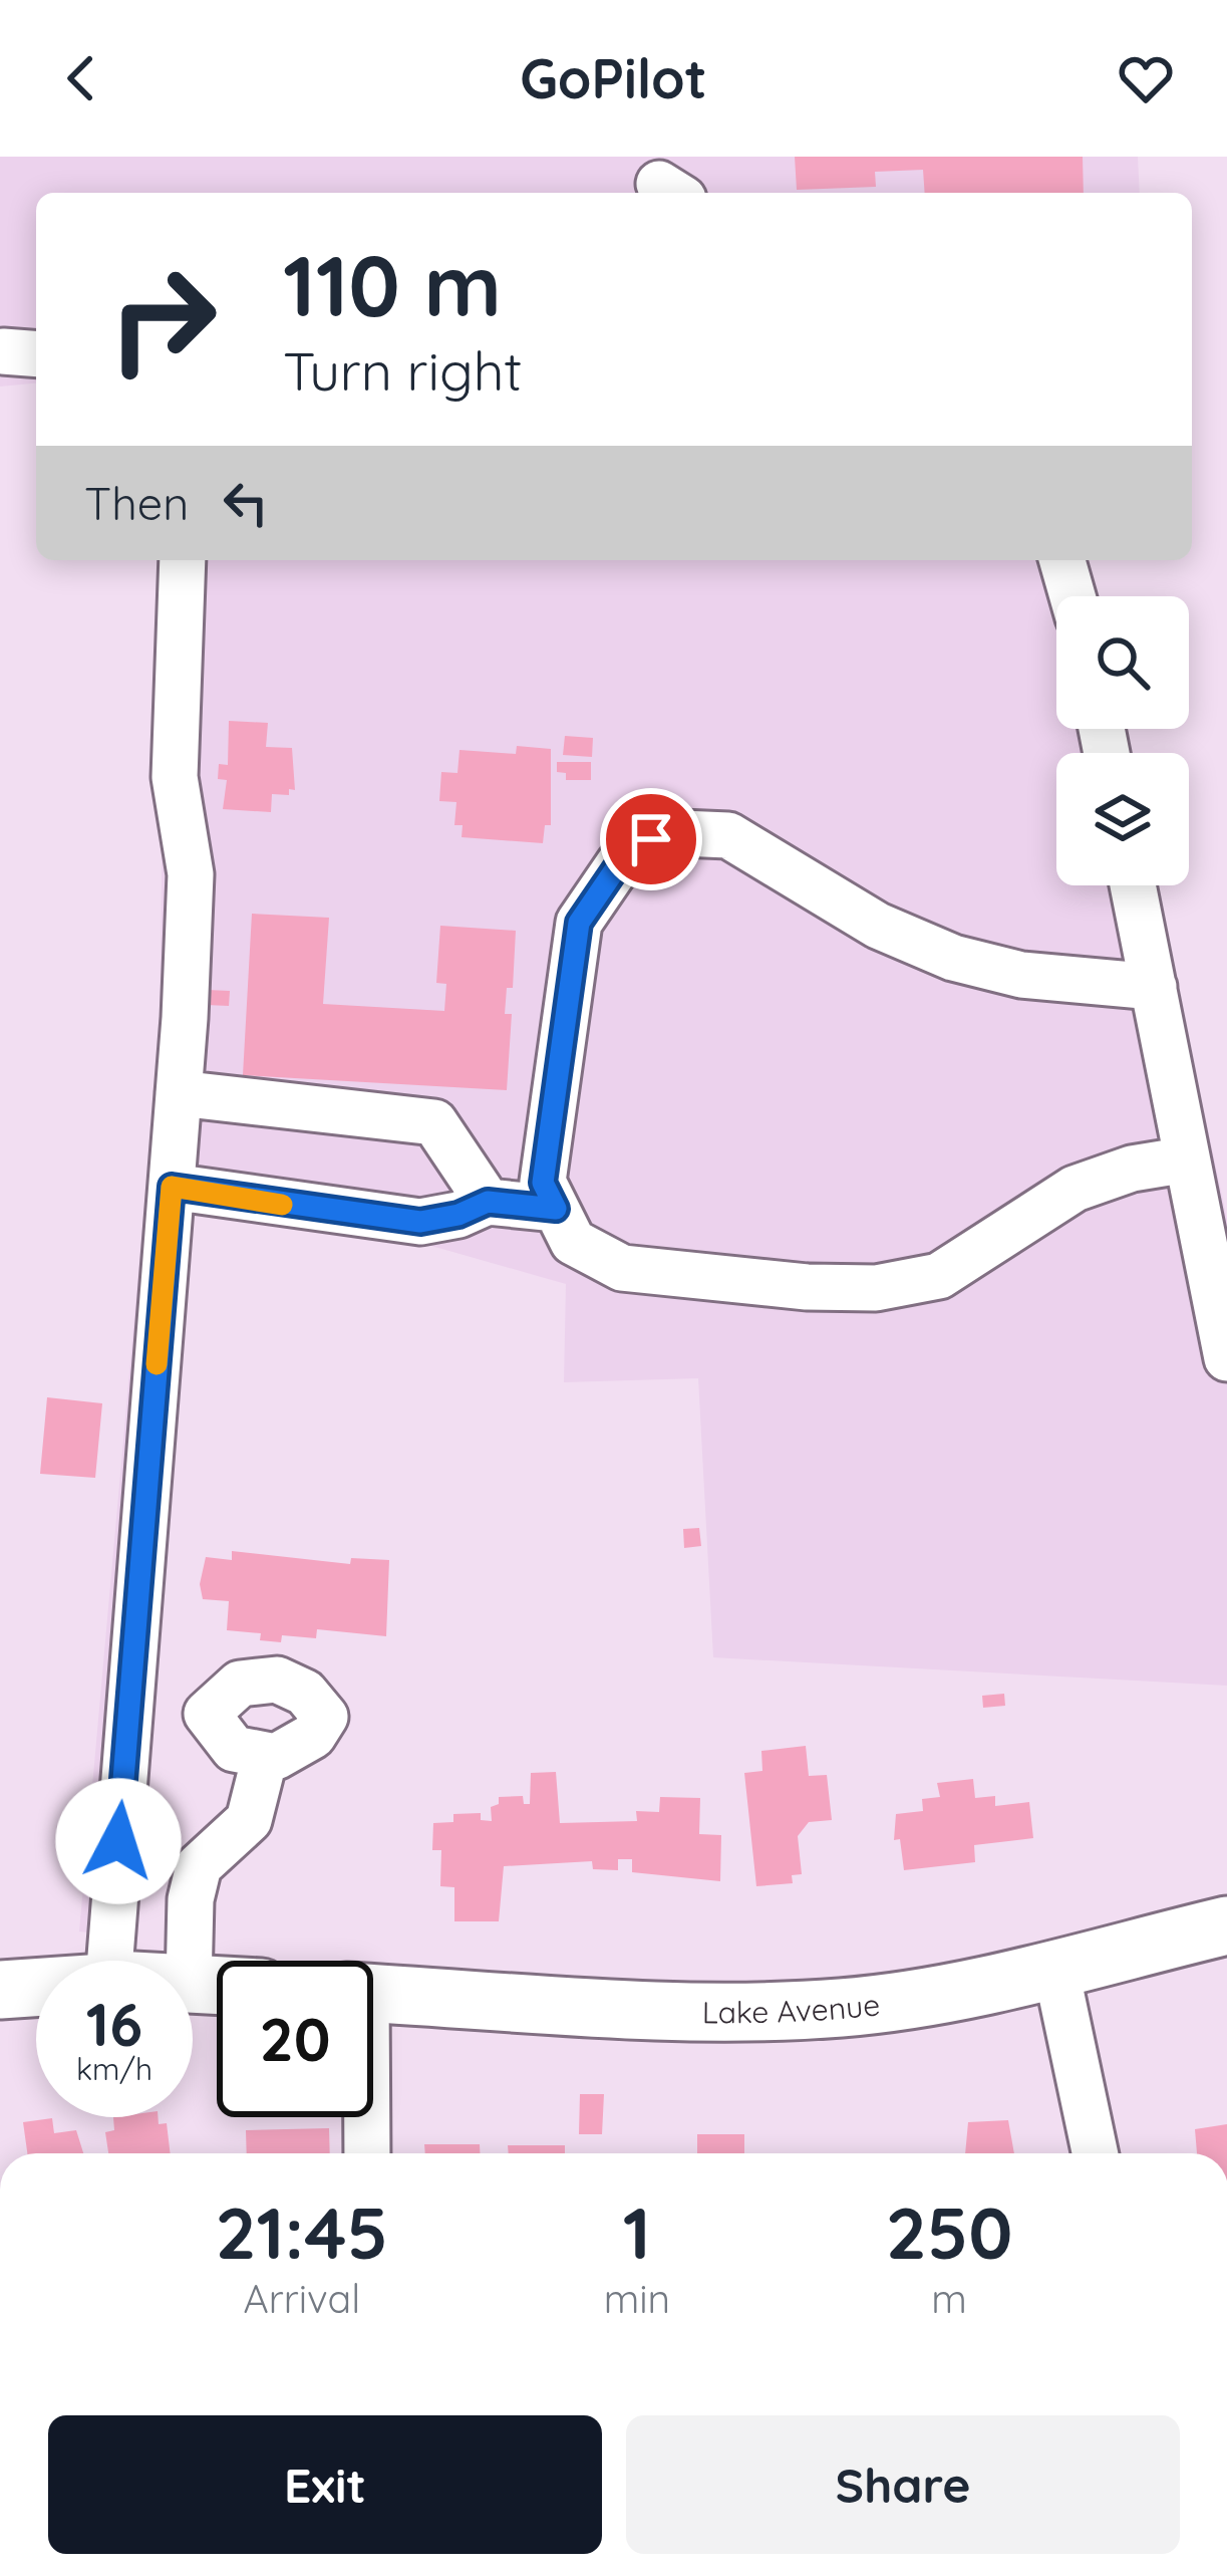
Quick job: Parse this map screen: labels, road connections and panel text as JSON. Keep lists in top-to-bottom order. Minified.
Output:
{"streets":{"main road":["Lake Avenue"]},"page":{"header":"GoPilot","turn":["110 m","Turn right"],"then":"Then","speed":"16 km/h","limit":"20","eta":["21:45","Arrival","1","min","250","m"],"buttons":["Exit","Share"]}}
